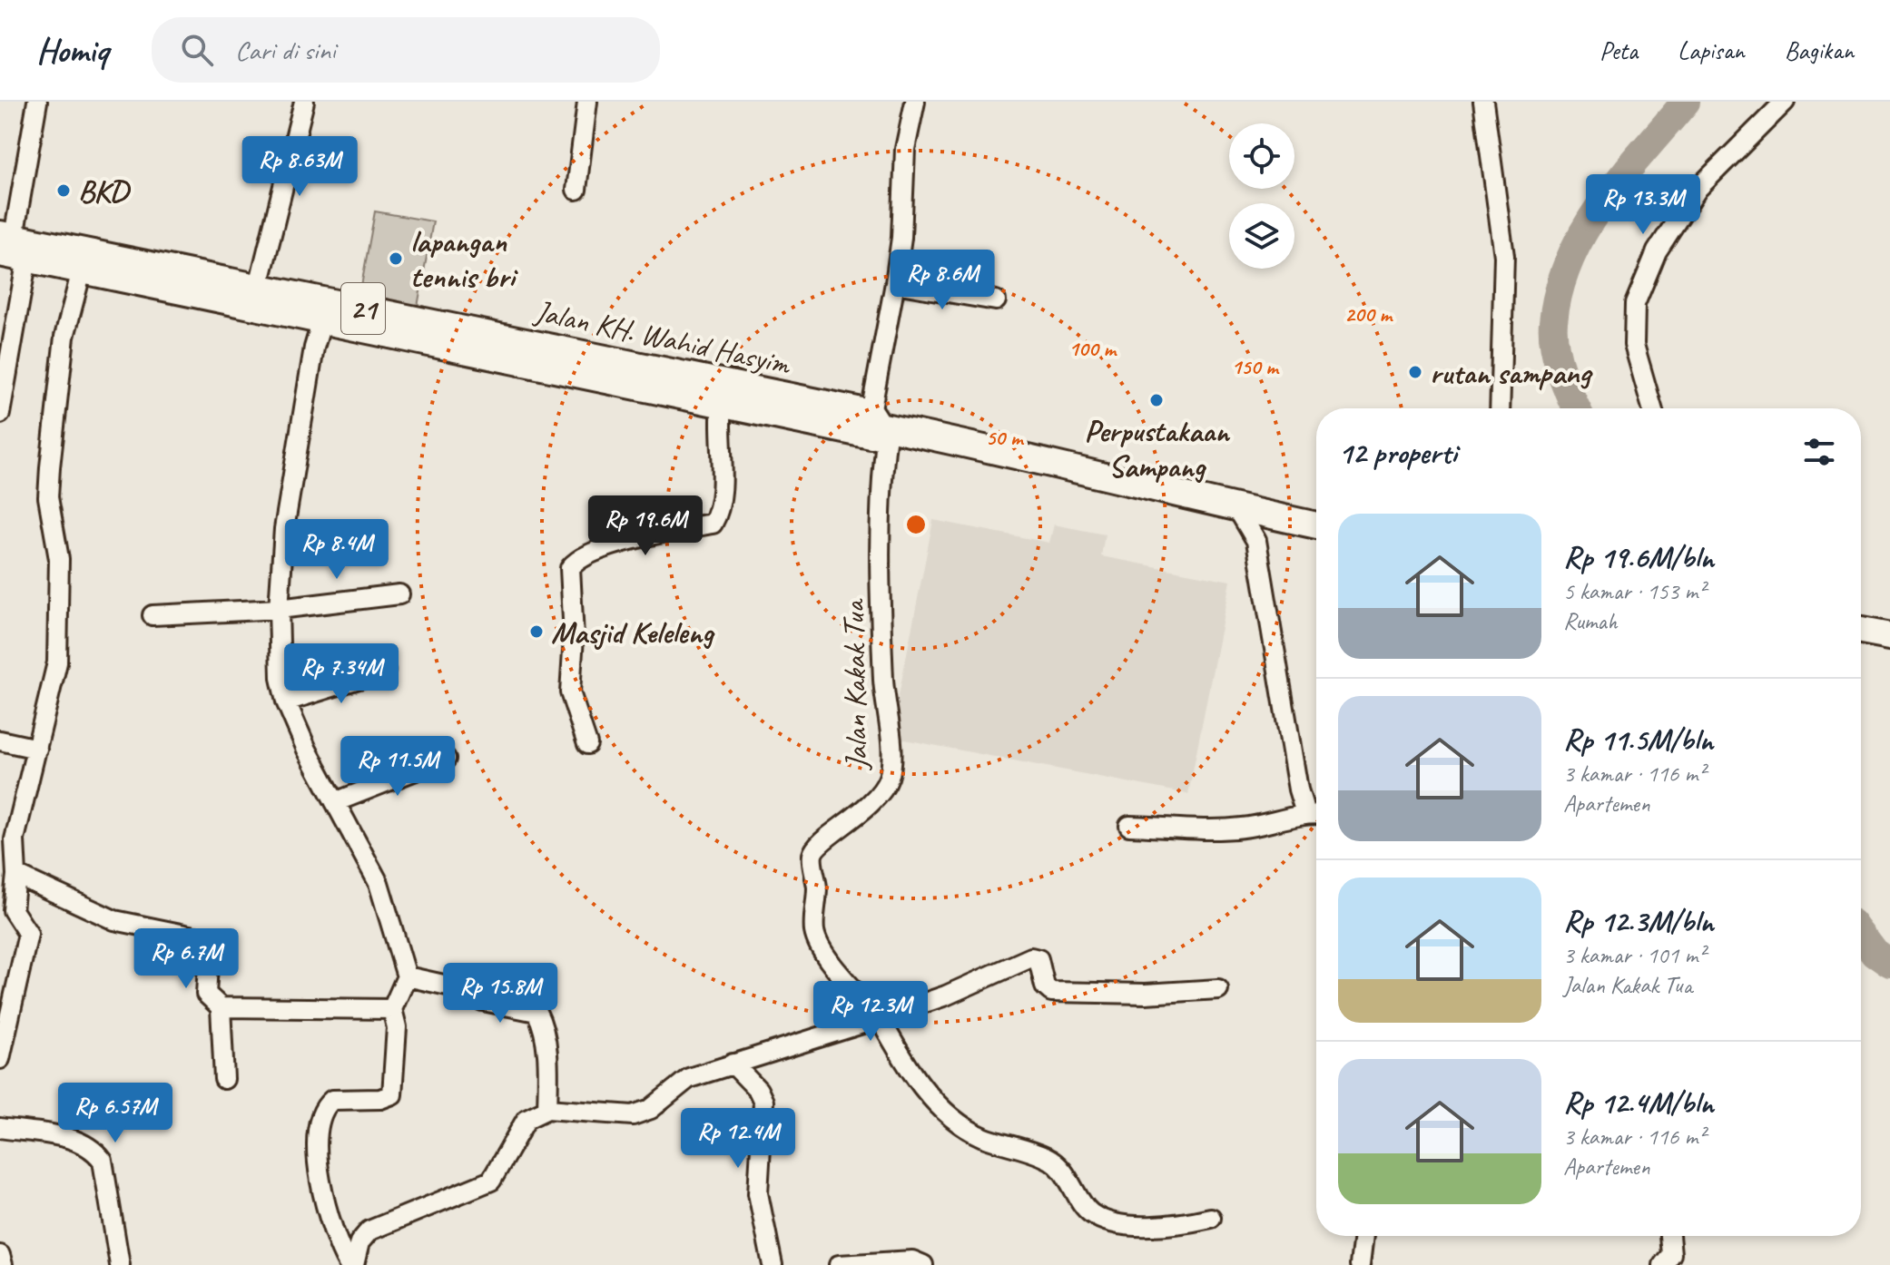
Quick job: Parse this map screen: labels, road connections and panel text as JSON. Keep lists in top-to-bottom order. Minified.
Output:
{"streets":{"highway":["21","Jalan KH. Wahid Hasyim"],"street":["Jalan Kakak Tua"]},"crossings":[["Jalan KH. Wahid Hasyim","Jalan Kakak Tua"]],"places":["BKD","lapangan tennis bri","rutan sampang","Perpustakaan Sampang","Masjid Keleleng"],"page":{"header":"Homiq","search":"Cari di sini","nav":["Peta","Lapisan","Bagikan"],"price":["Rp 8.63M","Rp 13.3M","Rp 8.6M","Rp 19.6M","Rp 8.4M","Rp 7.34M","Rp 11.5M","Rp 6.7M","Rp 15.8M","Rp 12.3M","Rp 6.57M","Rp 12.4M"],"heading":"12 properti","list":[{"name":"Rp 19.6M/bln","note":"5 kamar · 153 m² · Rumah"},{"name":"Rp 11.5M/bln","note":"3 kamar · 116 m² · Apartemen"},{"name":"Rp 12.3M/bln","note":"3 kamar · 101 m² · Jalan Kakak Tua"},{"name":"Rp 12.4M/bln","note":"3 kamar · 116 m² · Apartemen"}]},"rings":["200 m","100 m","150 m","50 m"]}
